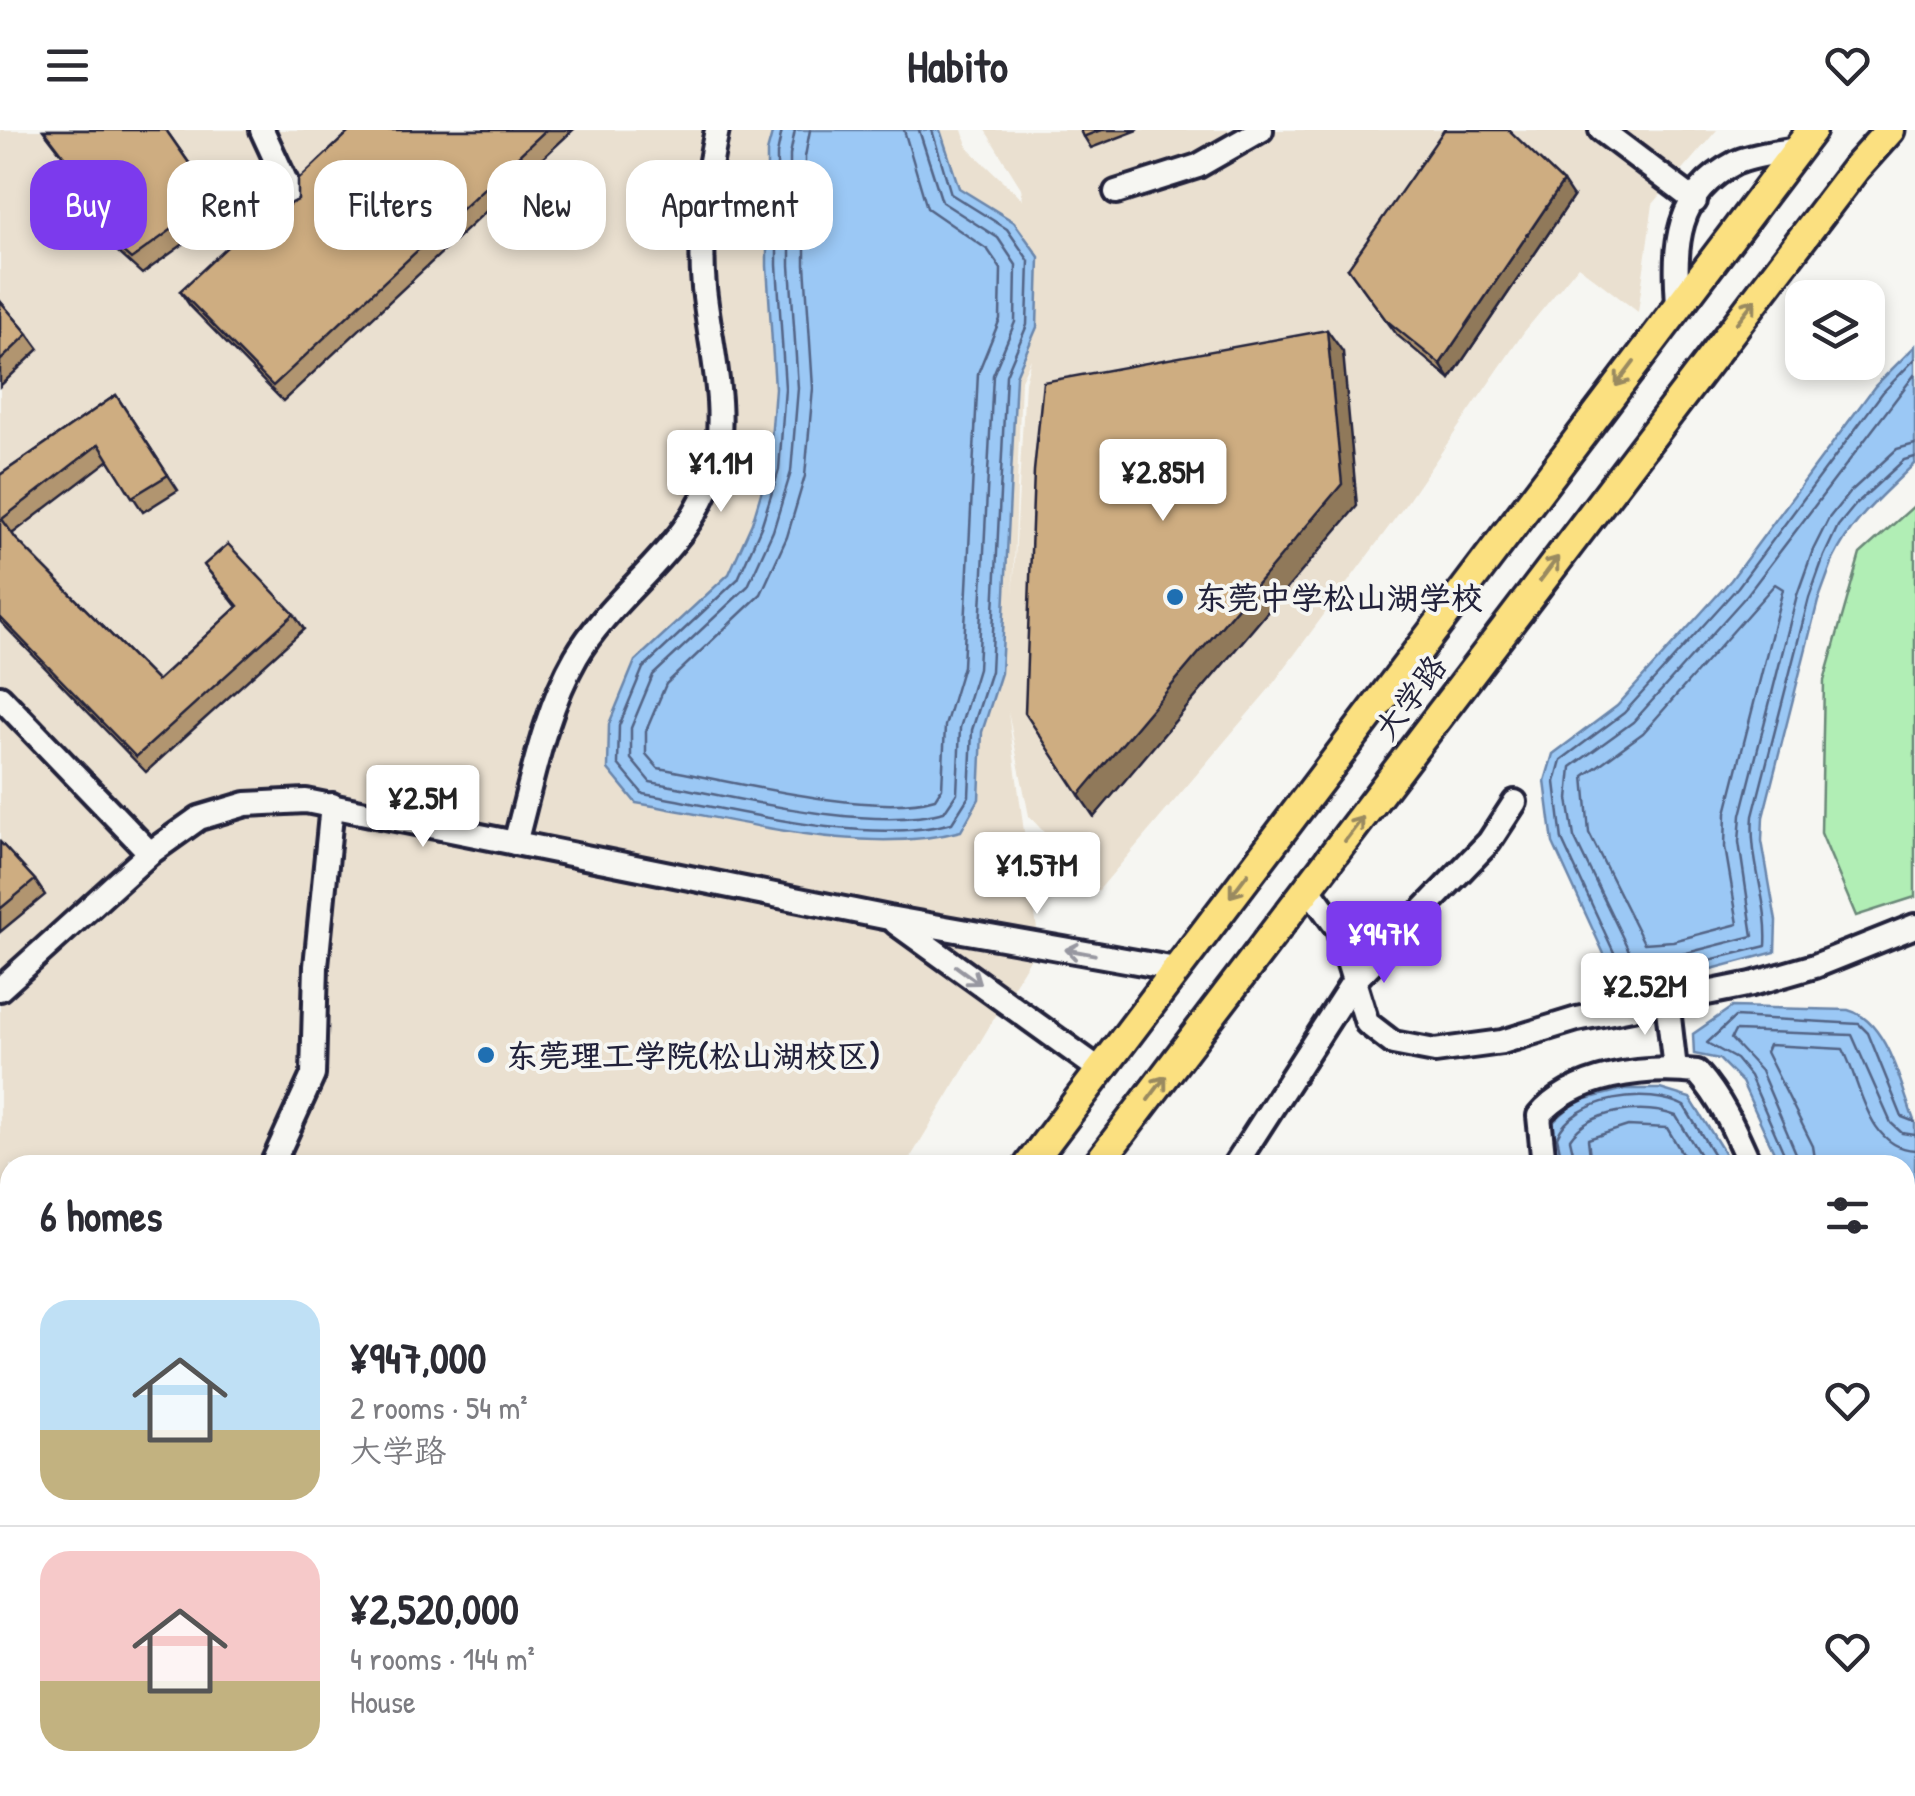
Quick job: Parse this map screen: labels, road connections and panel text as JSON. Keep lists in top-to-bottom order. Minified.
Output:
{"streets":{"main road":["大学路"]},"places":["东莞中学松山湖学校","东莞理工学院(松山湖校区)"],"page":{"header":"Habito","chip":["Buy","Rent","Filters","New","Apartment"],"price":["¥1.1M","¥2.85M","¥2.5M","¥1.57M","¥947K","¥2.52M"],"heading":"6 homes","list":[{"name":"¥947,000","note":"2 rooms · 54 m² · 大学路"},{"name":"¥2,520,000","note":"4 rooms · 144 m² · House"}]}}
